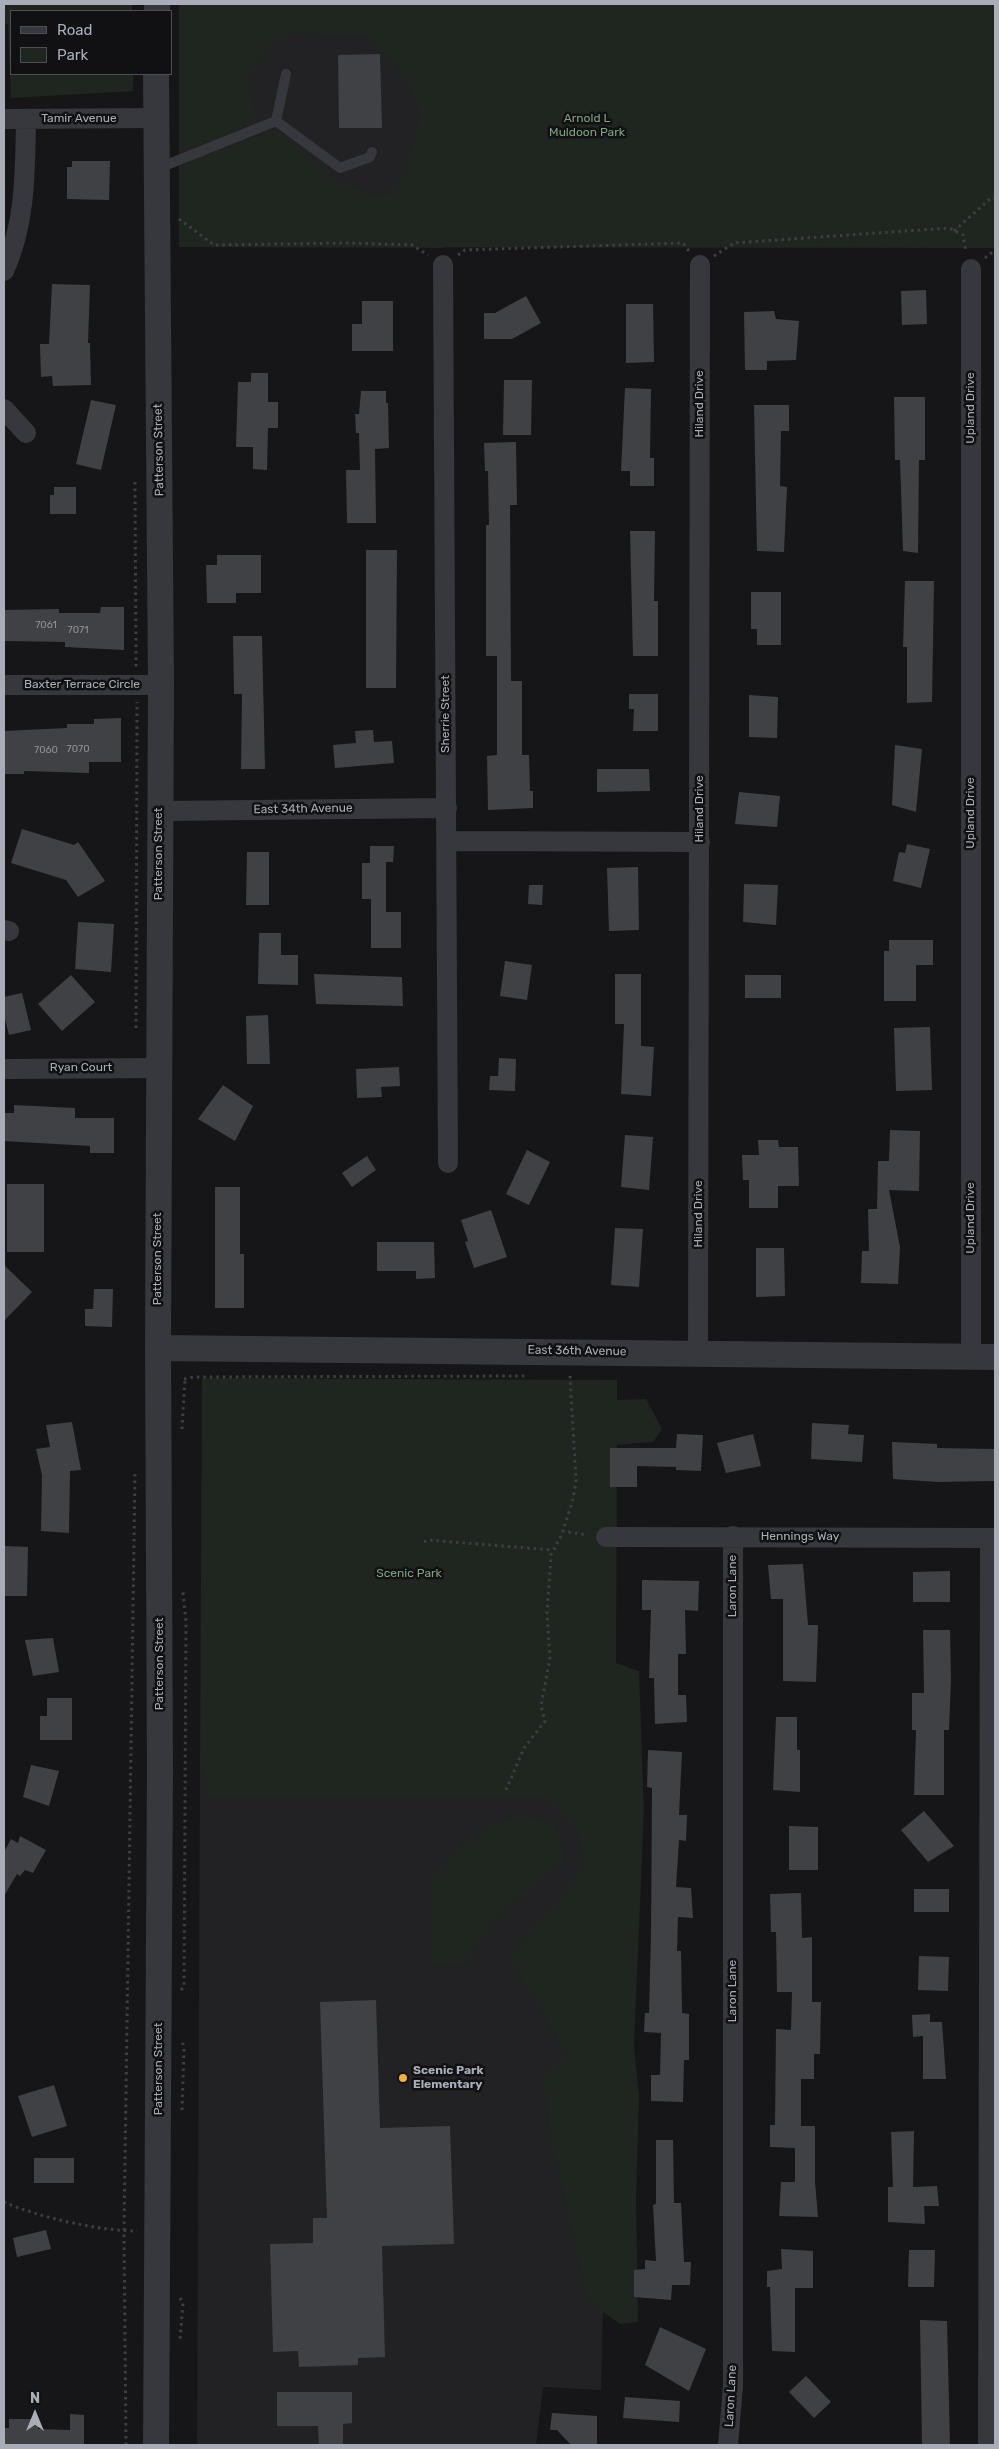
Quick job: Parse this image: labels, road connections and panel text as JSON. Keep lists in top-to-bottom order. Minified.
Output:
{"streets":{"street":["Tamir Avenue","Hiland Drive","Upland Drive","Patterson Street","Baxter Terrace Circle","Sherrie Street","East 34th Avenue","Ryan Court","East 36th Avenue","Hennings Way","Laron Lane"]},"crossings":[["Tamir Avenue","Patterson Street"],["Hiland Drive","East 36th Avenue"],["Upland Drive","East 36th Avenue"],["Patterson Street","Baxter Terrace Circle"],["Patterson Street","East 34th Avenue"],["Patterson Street","Ryan Court"],["Patterson Street","East 36th Avenue"],["Sherrie Street","East 34th Avenue"],["Hennings Way","Laron Lane"]],"parks":["Arnold L Muldoon Park","Scenic Park"],"places":["Scenic Park Elementary"],"house_numbers":["7061","7071","7070","7060"],"legend":["Road","Park"],"north":"top"}
